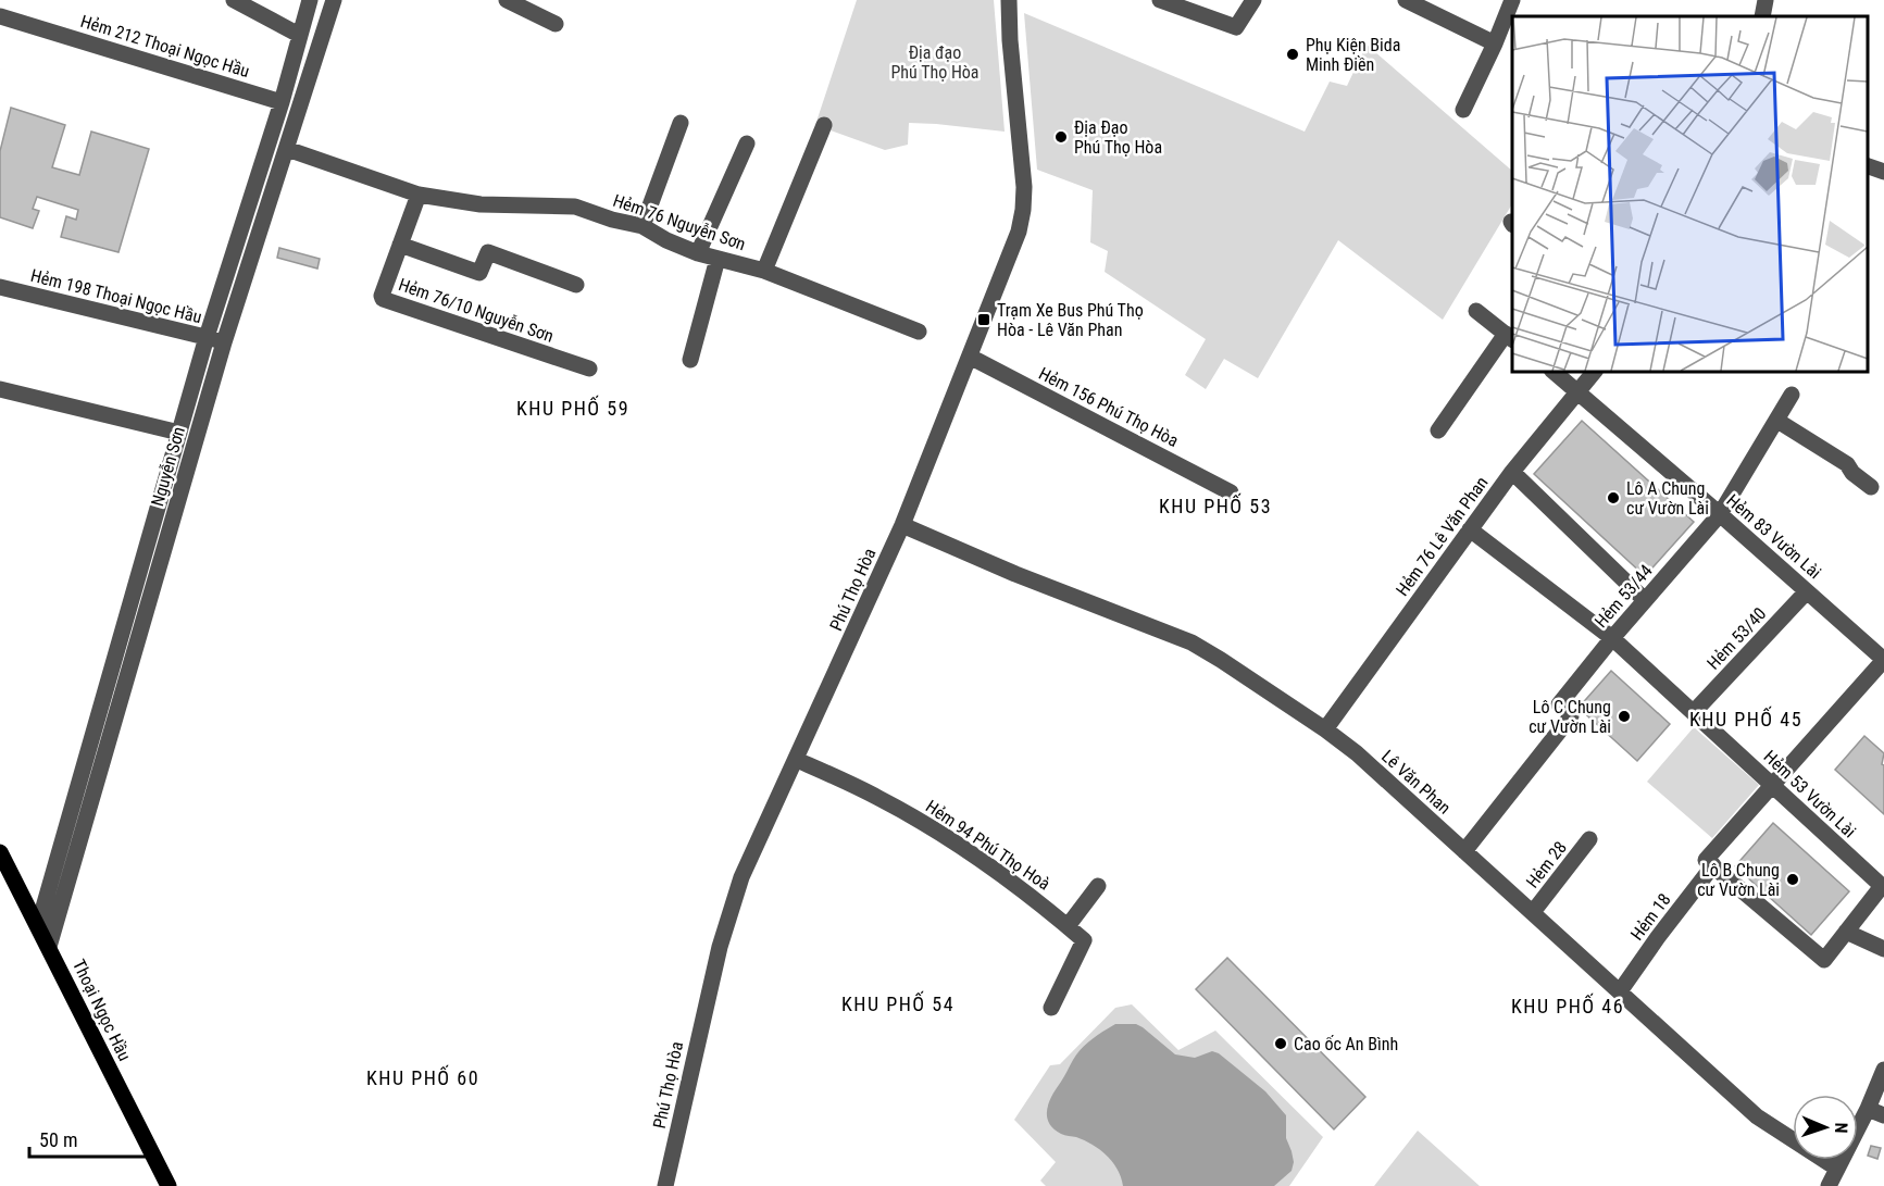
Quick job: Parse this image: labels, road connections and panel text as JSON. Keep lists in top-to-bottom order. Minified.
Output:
{"streets":{"main road":["Thoại Ngọc Hầu"],"street":["Hẻm 212 Thoại Ngọc Hầu","Hẻm 76 Nguyễn Sơn","Hẻm 198 Thoại Ngọc Hầu","Hẻm 76/10 Nguyễn Sơn","Hẻm 156 Phú Thọ Hòa","Nguyễn Sơn","Hẻm 76 Lê Văn Phan","Hẻm 83 Vườn Lài","Phú Thọ Hòa","Hẻm 53/44","Hẻm 53/40","Lê Văn Phan","Hẻm 53 Vườn Lài","Hẻm 94 Phú Thọ Hoà","Hẻm 28","Hẻm 18"]},"crossings":[["Hẻm 212 Thoại Ngọc Hầu","Nguyễn Sơn"],["Hẻm 76 Nguyễn Sơn","Hẻm 76/10 Nguyễn Sơn"],["Hẻm 76 Nguyễn Sơn","Nguyễn Sơn"],["Hẻm 198 Thoại Ngọc Hầu","Nguyễn Sơn"],["Hẻm 156 Phú Thọ Hòa","Phú Thọ Hòa"],["Nguyễn Sơn","Thoại Ngọc Hầu"],["Hẻm 76 Lê Văn Phan","Hẻm 83 Vườn Lài"],["Hẻm 76 Lê Văn Phan","Lê Văn Phan"],["Hẻm 76 Lê Văn Phan","Hẻm 53 Vườn Lài"],["Hẻm 83 Vườn Lài","Hẻm 53/44"],["Hẻm 83 Vườn Lài","Hẻm 53/40"],["Hẻm 83 Vườn Lài","Hẻm 18"],["Phú Thọ Hòa","Lê Văn Phan"],["Phú Thọ Hòa","Hẻm 94 Phú Thọ Hoà"],["Hẻm 53/44","Hẻm 53 Vườn Lài"],["Hẻm 53/40","Hẻm 53 Vườn Lài"],["Lê Văn Phan","Hẻm 28"],["Lê Văn Phan","Hẻm 18"],["Hẻm 53 Vườn Lài","Hẻm 18"]],"districts":["KHU PHỐ 59","KHU PHỐ 53","KHU PHỐ 45","KHU PHỐ 54","KHU PHỐ 46","KHU PHỐ 60"],"parks":["Địa đạo Phú Thọ Hòa"],"places":{"other":["Phụ Kiện Bida Minh Điền","Địa Đạo Phú Thọ Hòa","Lô A Chung cư Vườn Lài","Lô C Chung cư Vườn Lài","Lô B Chung cư Vườn Lài","Cao ốc An Bình"],"transit":["Trạm Xe Bus Phú Thọ Hòa - Lê Văn Phan"]},"scale_bar":"50 m","north":"right"}
